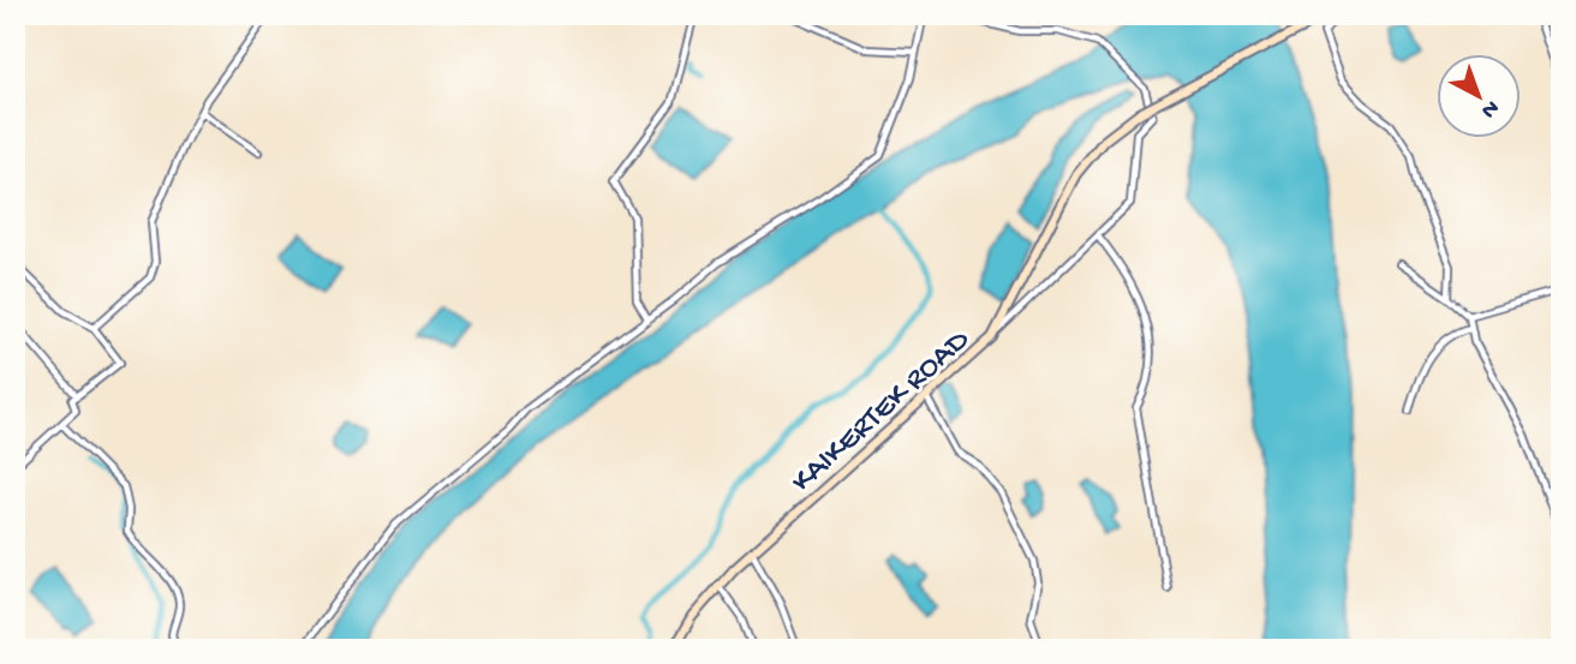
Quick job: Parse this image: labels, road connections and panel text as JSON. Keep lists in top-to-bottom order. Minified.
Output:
{"streets":{"main road":["KAIKERTEK ROAD"]},"north":"bottom right"}
